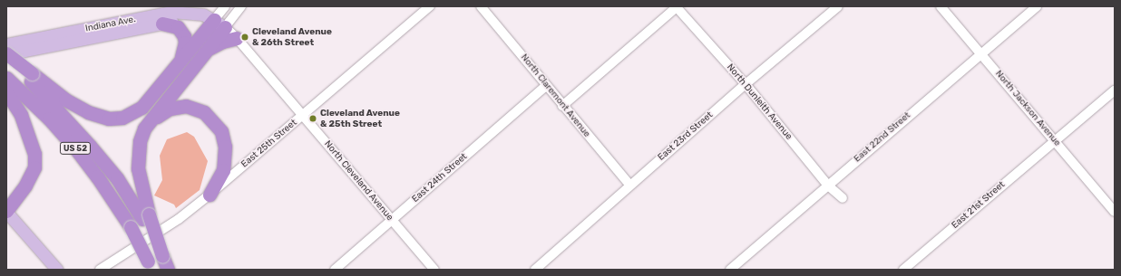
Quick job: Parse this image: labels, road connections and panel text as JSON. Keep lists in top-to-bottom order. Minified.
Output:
{"streets":{"highway":["US 52"],"main road":["Indiana Ave."],"street":["North Claremont Avenue","North Dunleith Avenue","North Jackson Avenue","East 23rd Street","East 22nd Street","East 25th Street","East 24th Street","North Cleveland Avenue","East 21st Street"]},"crossings":[["Indiana Ave.","North Cleveland Avenue"],["North Claremont Avenue","East 23rd Street"],["North Claremont Avenue","East 24th Street"],["North Dunleith Avenue","East 23rd Street"],["North Dunleith Avenue","East 22nd Street"],["North Jackson Avenue","East 22nd Street"],["North Jackson Avenue","East 21st Street"],["East 25th Street","North Cleveland Avenue"],["East 24th Street","North Cleveland Avenue"]],"places":["Cleveland Avenue & 26th Street","Cleveland Avenue & 25th Street"]}
